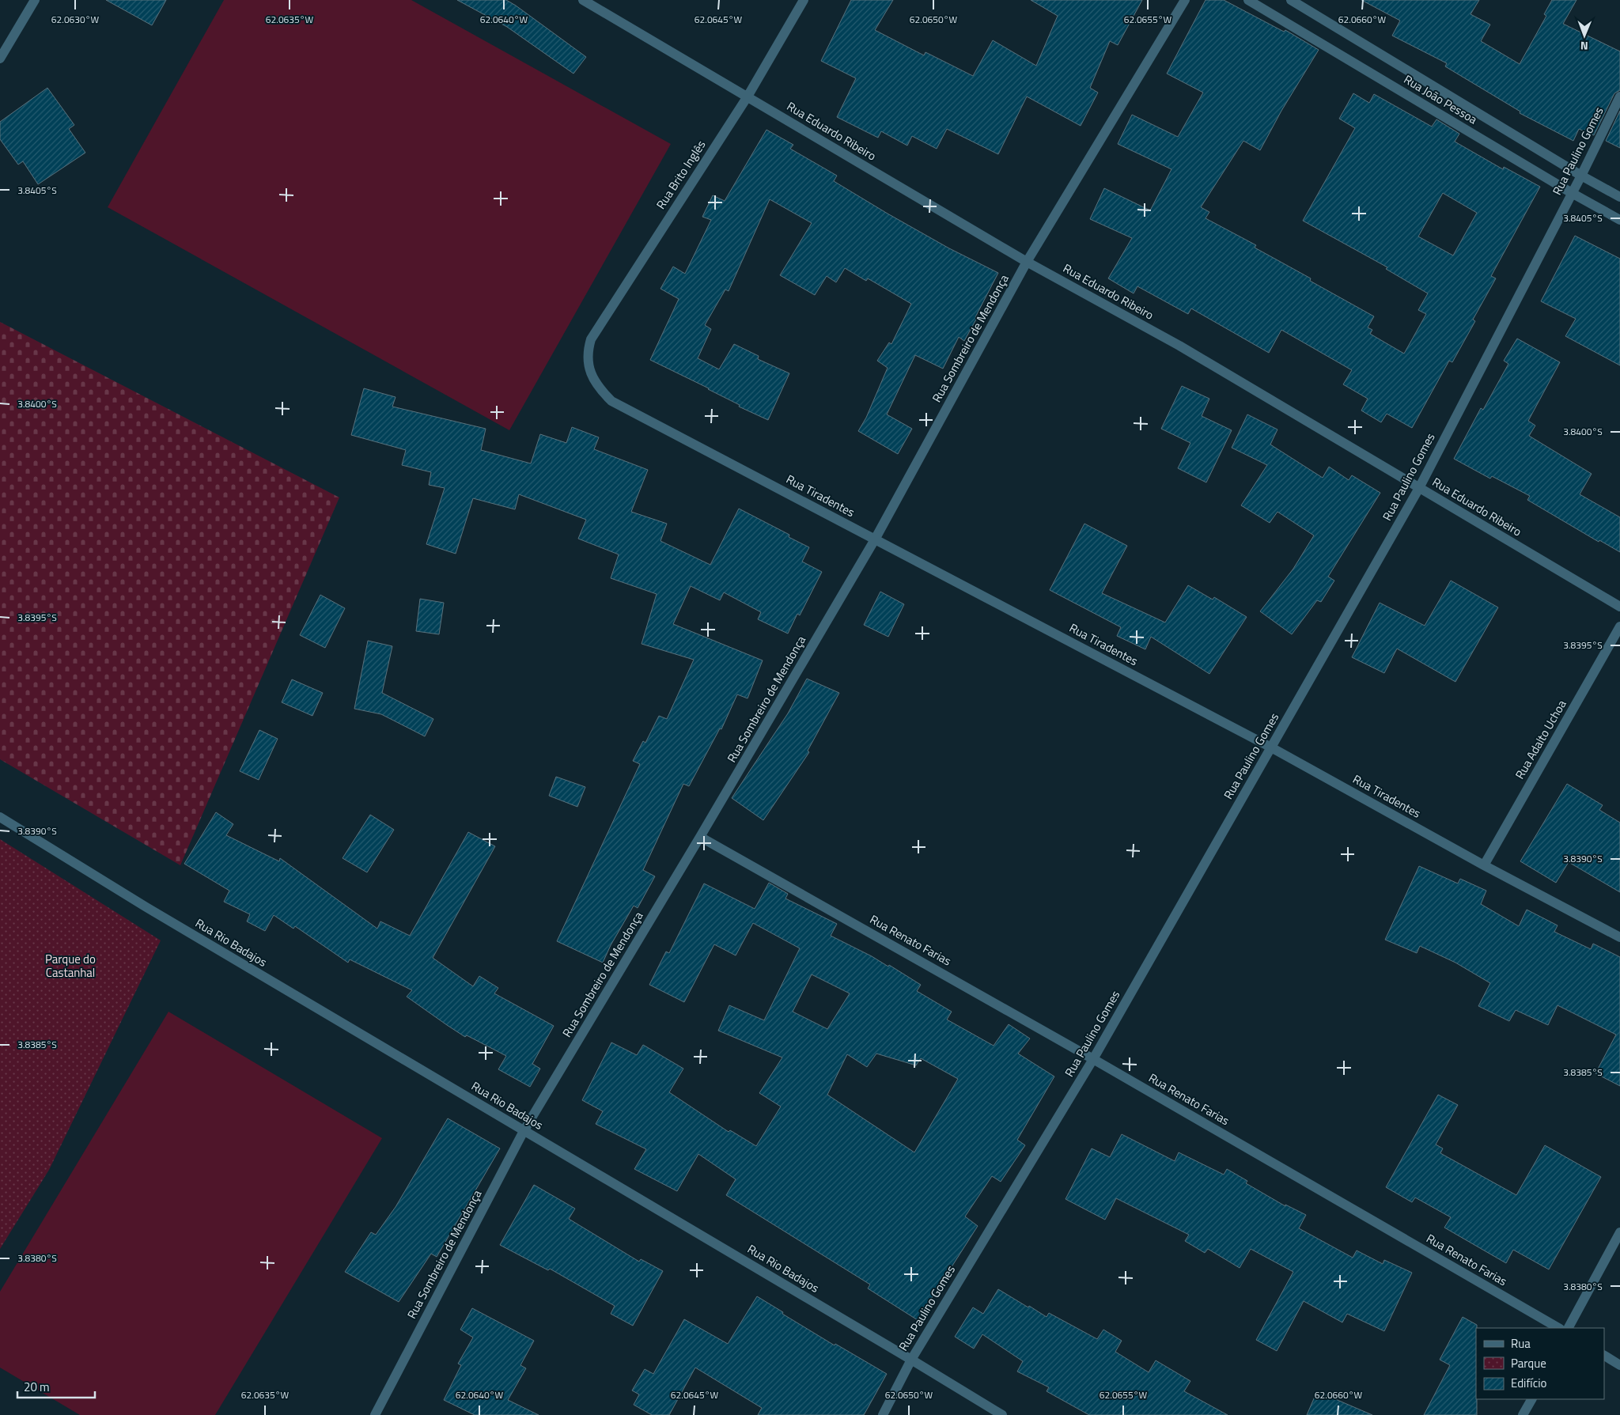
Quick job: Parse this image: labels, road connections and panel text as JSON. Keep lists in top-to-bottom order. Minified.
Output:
{"streets":{"street":["Rua João Pessoa","Rua Eduardo Ribeiro","Rua Paulino Gomes","Rua Brito Inglês","Rua Sombreiro de Mendonça","Rua Tiradentes","Rua Adalto Uchoa","Rua Renato Farias","Rua Rio Badajos"]},"crossings":[["Rua João Pessoa","Rua Paulino Gomes"],["Rua Eduardo Ribeiro","Rua Paulino Gomes"],["Rua Eduardo Ribeiro","Rua Brito Inglês"],["Rua Eduardo Ribeiro","Rua Sombreiro de Mendonça"],["Rua Paulino Gomes","Rua Tiradentes"],["Rua Paulino Gomes","Rua Renato Farias"],["Rua Paulino Gomes","Rua Rio Badajos"],["Rua Brito Inglês","Rua Tiradentes"],["Rua Sombreiro de Mendonça","Rua Tiradentes"],["Rua Sombreiro de Mendonça","Rua Renato Farias"],["Rua Sombreiro de Mendonça","Rua Rio Badajos"],["Rua Tiradentes","Rua Adalto Uchoa"]],"parks":["Parque do Castanhal"],"legend":["Rua","Parque","Edifício"],"scale_bar":"20 m","north":"bottom","coordinates":["62.0630°W","62.0635°W","62.0640°W","62.0645°W","62.0650°W","62.0655°W","62.0660°W","3.8405°S","3.8400°S","3.8395°S","3.8390°S","3.8385°S","3.8380°S"]}
